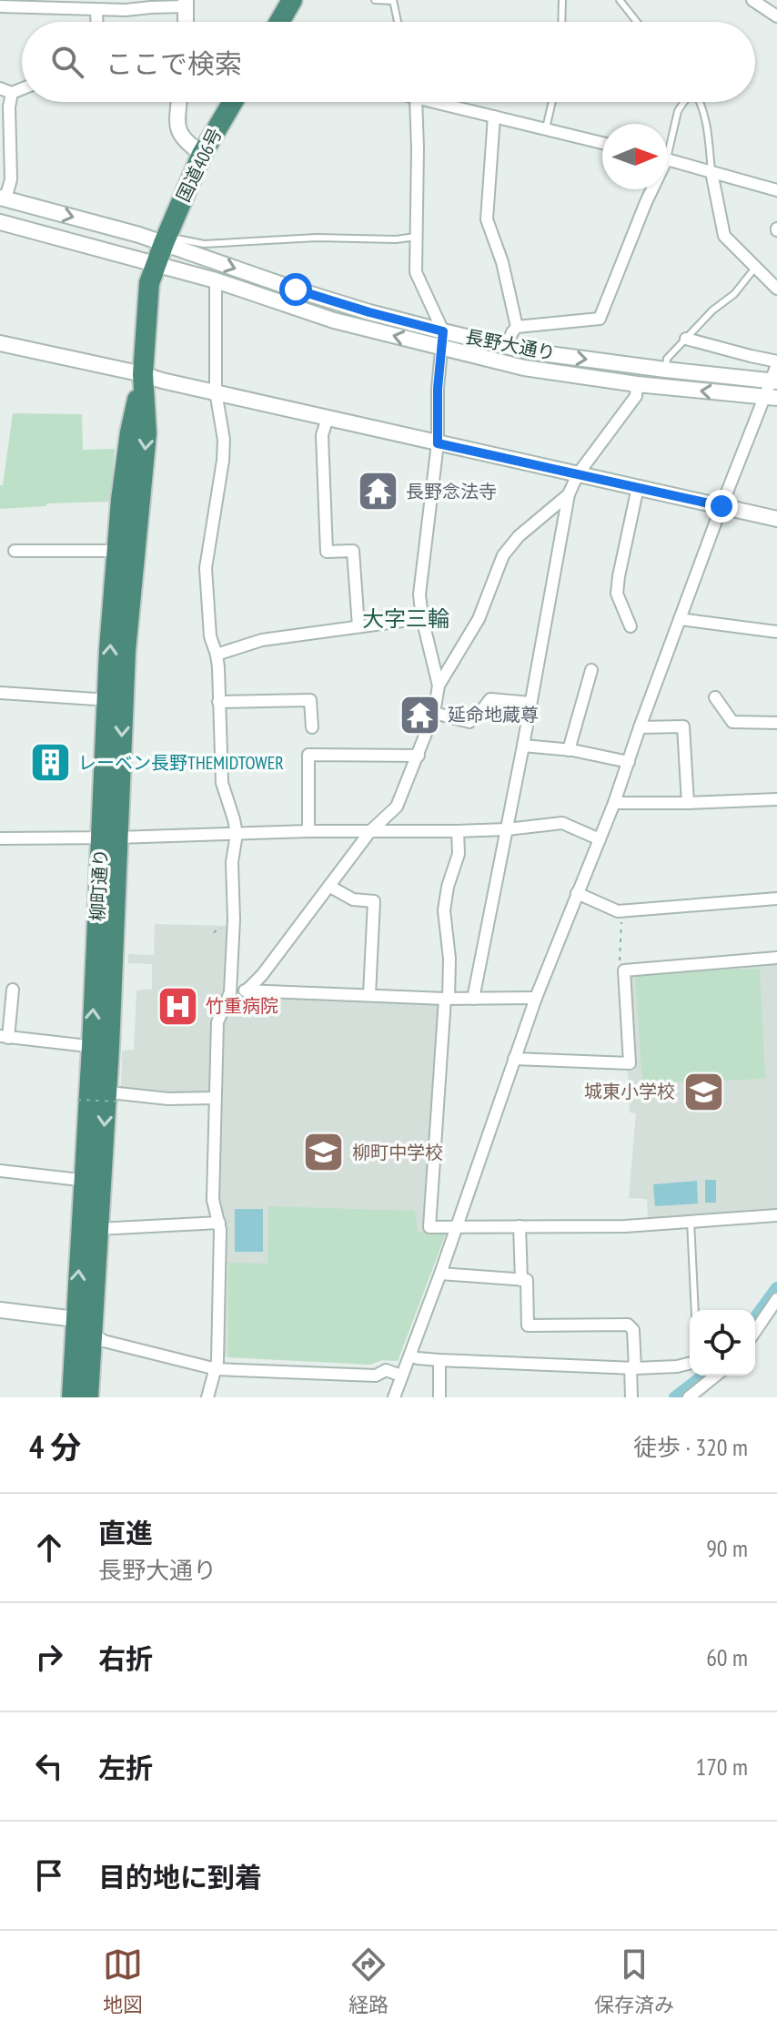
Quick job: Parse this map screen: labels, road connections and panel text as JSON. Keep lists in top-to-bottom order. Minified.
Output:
{"streets":{"highway":["国道406号","柳町通り"],"street":["長野大通り"]},"crossings":[["国道406号","長野大通り"],["国道406号","柳町通り"],["長野大通り","柳町通り"]],"districts":["大字三輪"],"places":{"temple":["長野念法寺","延命地蔵尊"],"building":["レーベン長野THEMIDTOWER"],"hospital":["竹重病院"],"school or university":["城東小学校","柳町中学校"]},"north":"right","page":{"search":"ここで検索","heading":["4 分","徒歩 · 320 m"],"list":[["直進","長野大通り","90 m"],["右折","60 m"],["左折","170 m"],"目的地に到着"],"nav":["地図","経路","保存済み"]}}
